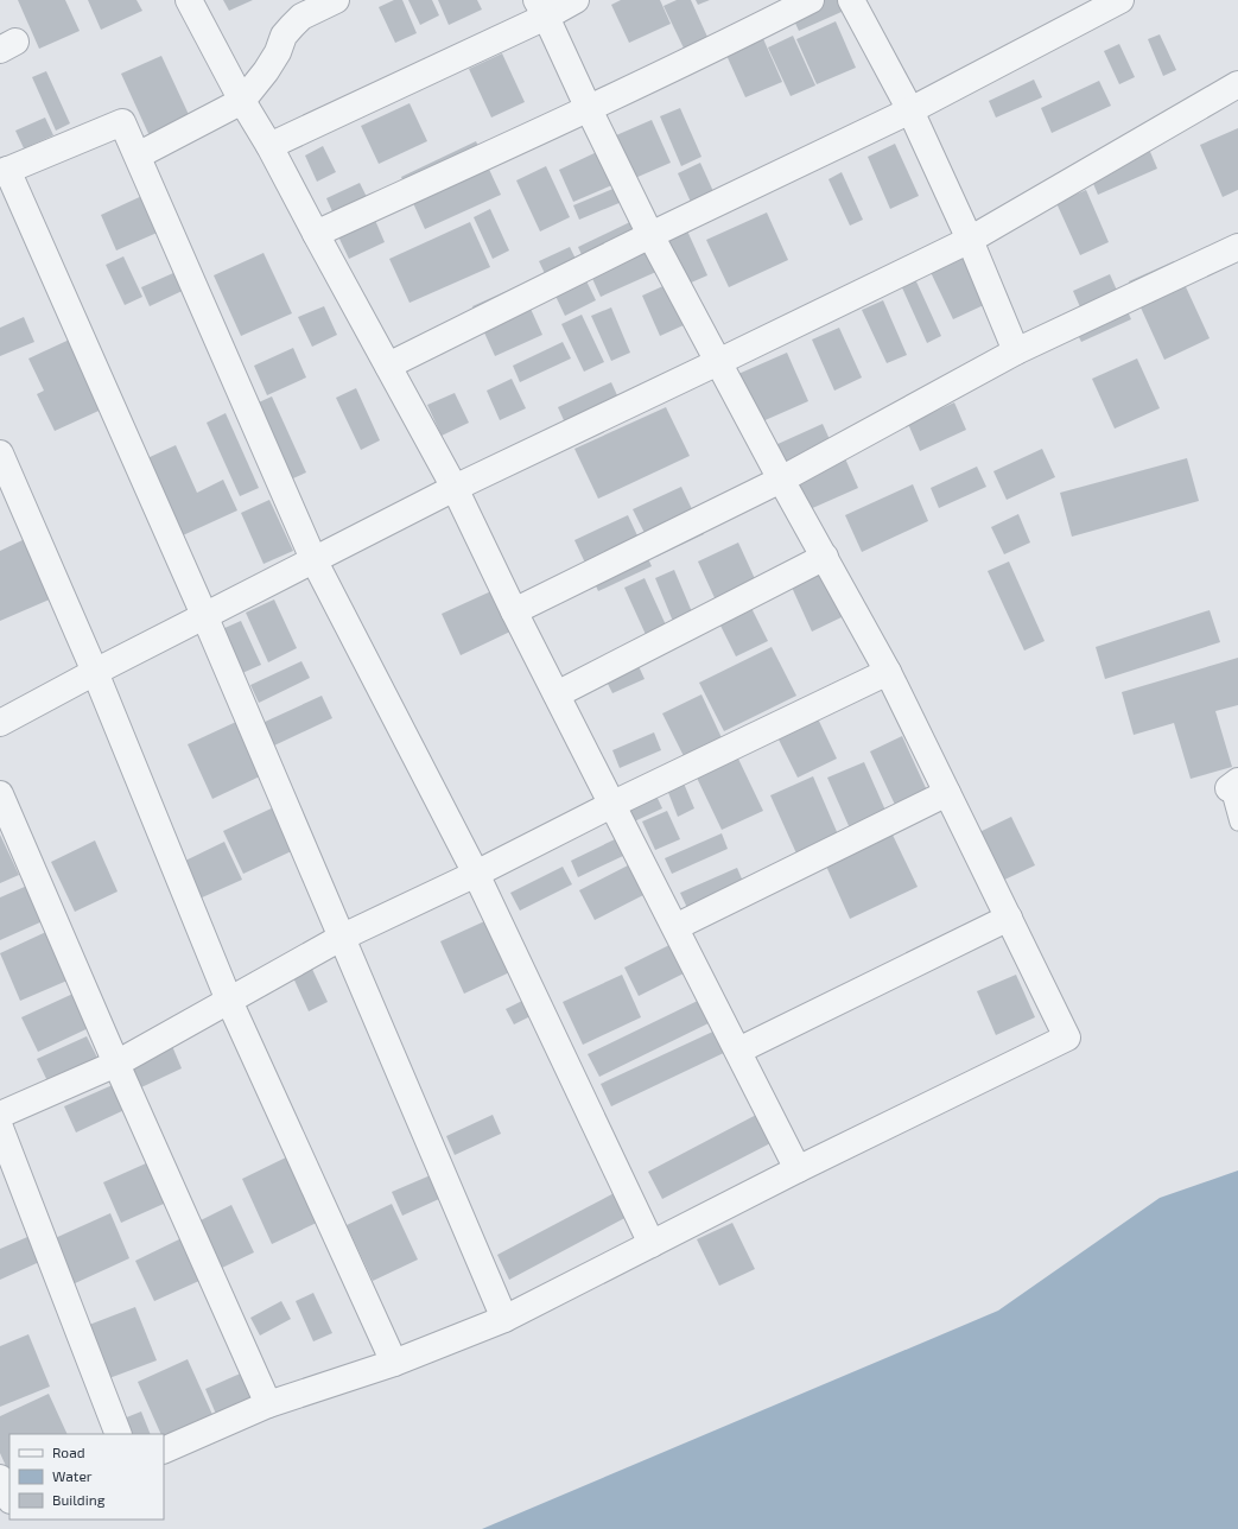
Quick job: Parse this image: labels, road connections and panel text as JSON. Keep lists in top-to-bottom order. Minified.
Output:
{"legend":["Road","Water","Building"]}
